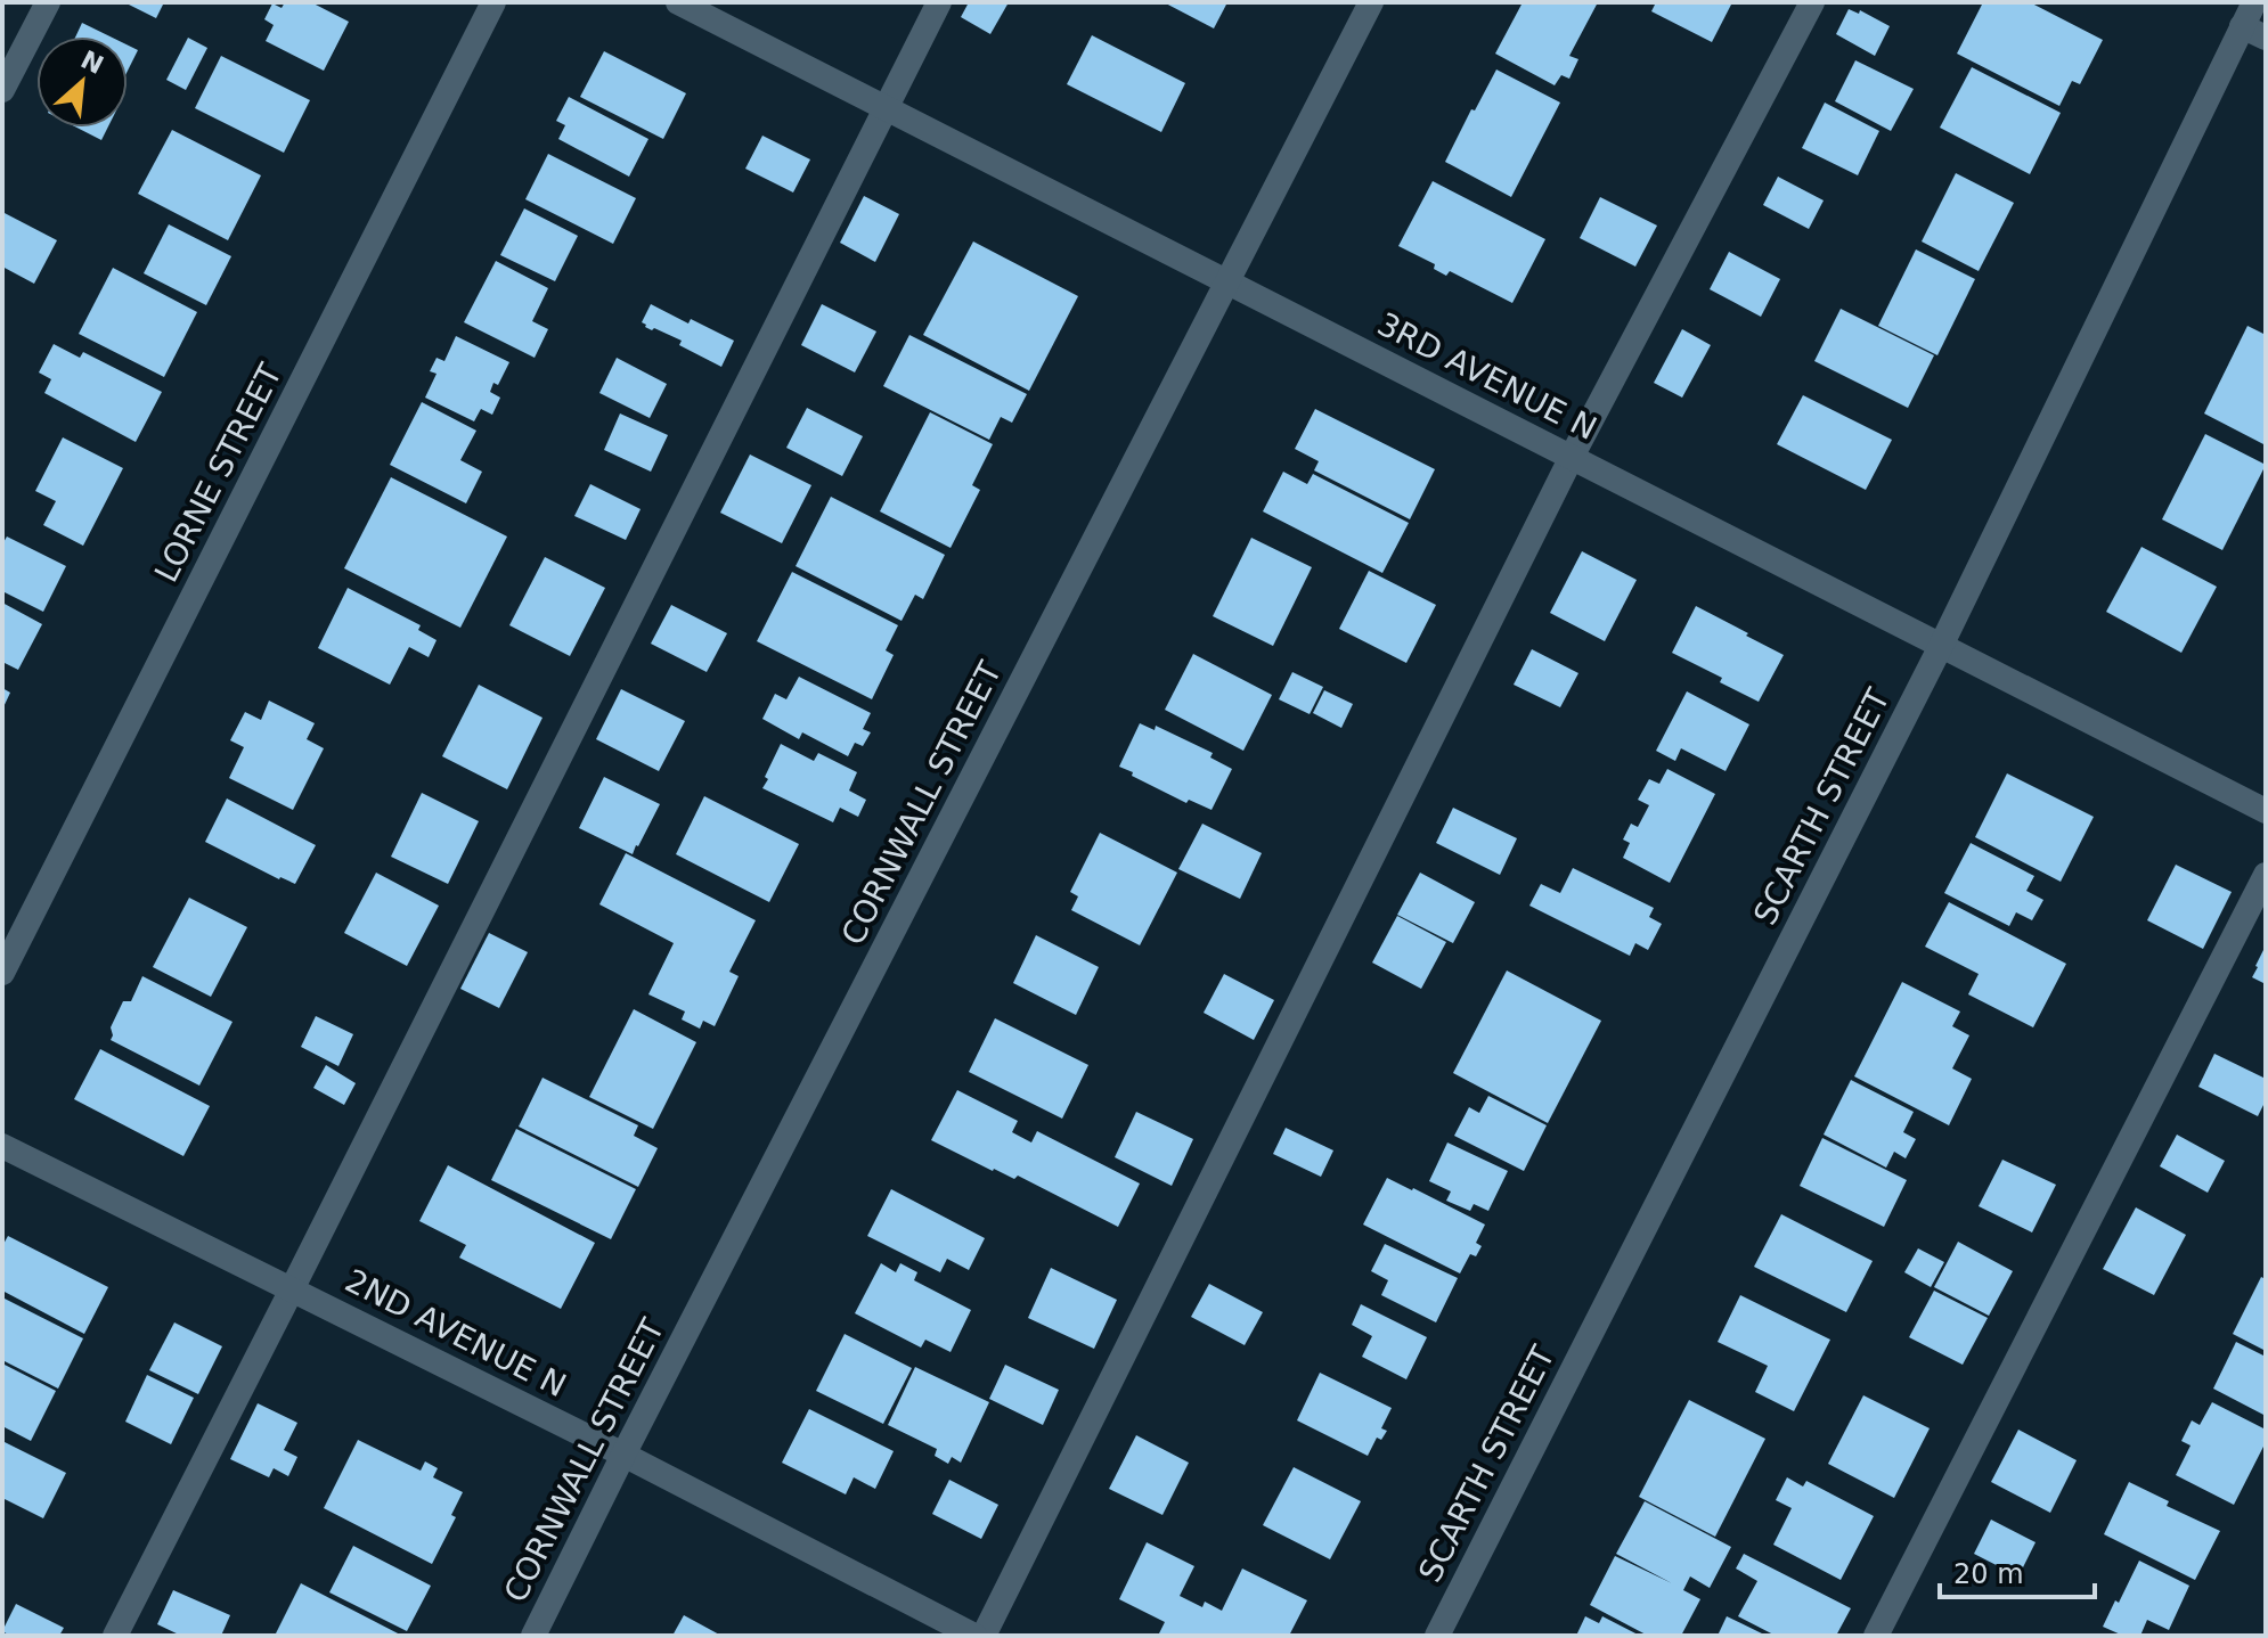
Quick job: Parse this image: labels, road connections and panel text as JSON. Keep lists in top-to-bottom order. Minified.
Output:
{"streets":{"street":["3RD AVENUE N","LORNE STREET","CORNWALL STREET","SCARTH STREET","2ND AVENUE N"]},"crossings":[["3RD AVENUE N","CORNWALL STREET"],["3RD AVENUE N","SCARTH STREET"],["CORNWALL STREET","2ND AVENUE N"]],"scale_bar":"20 m","north":"top right"}
